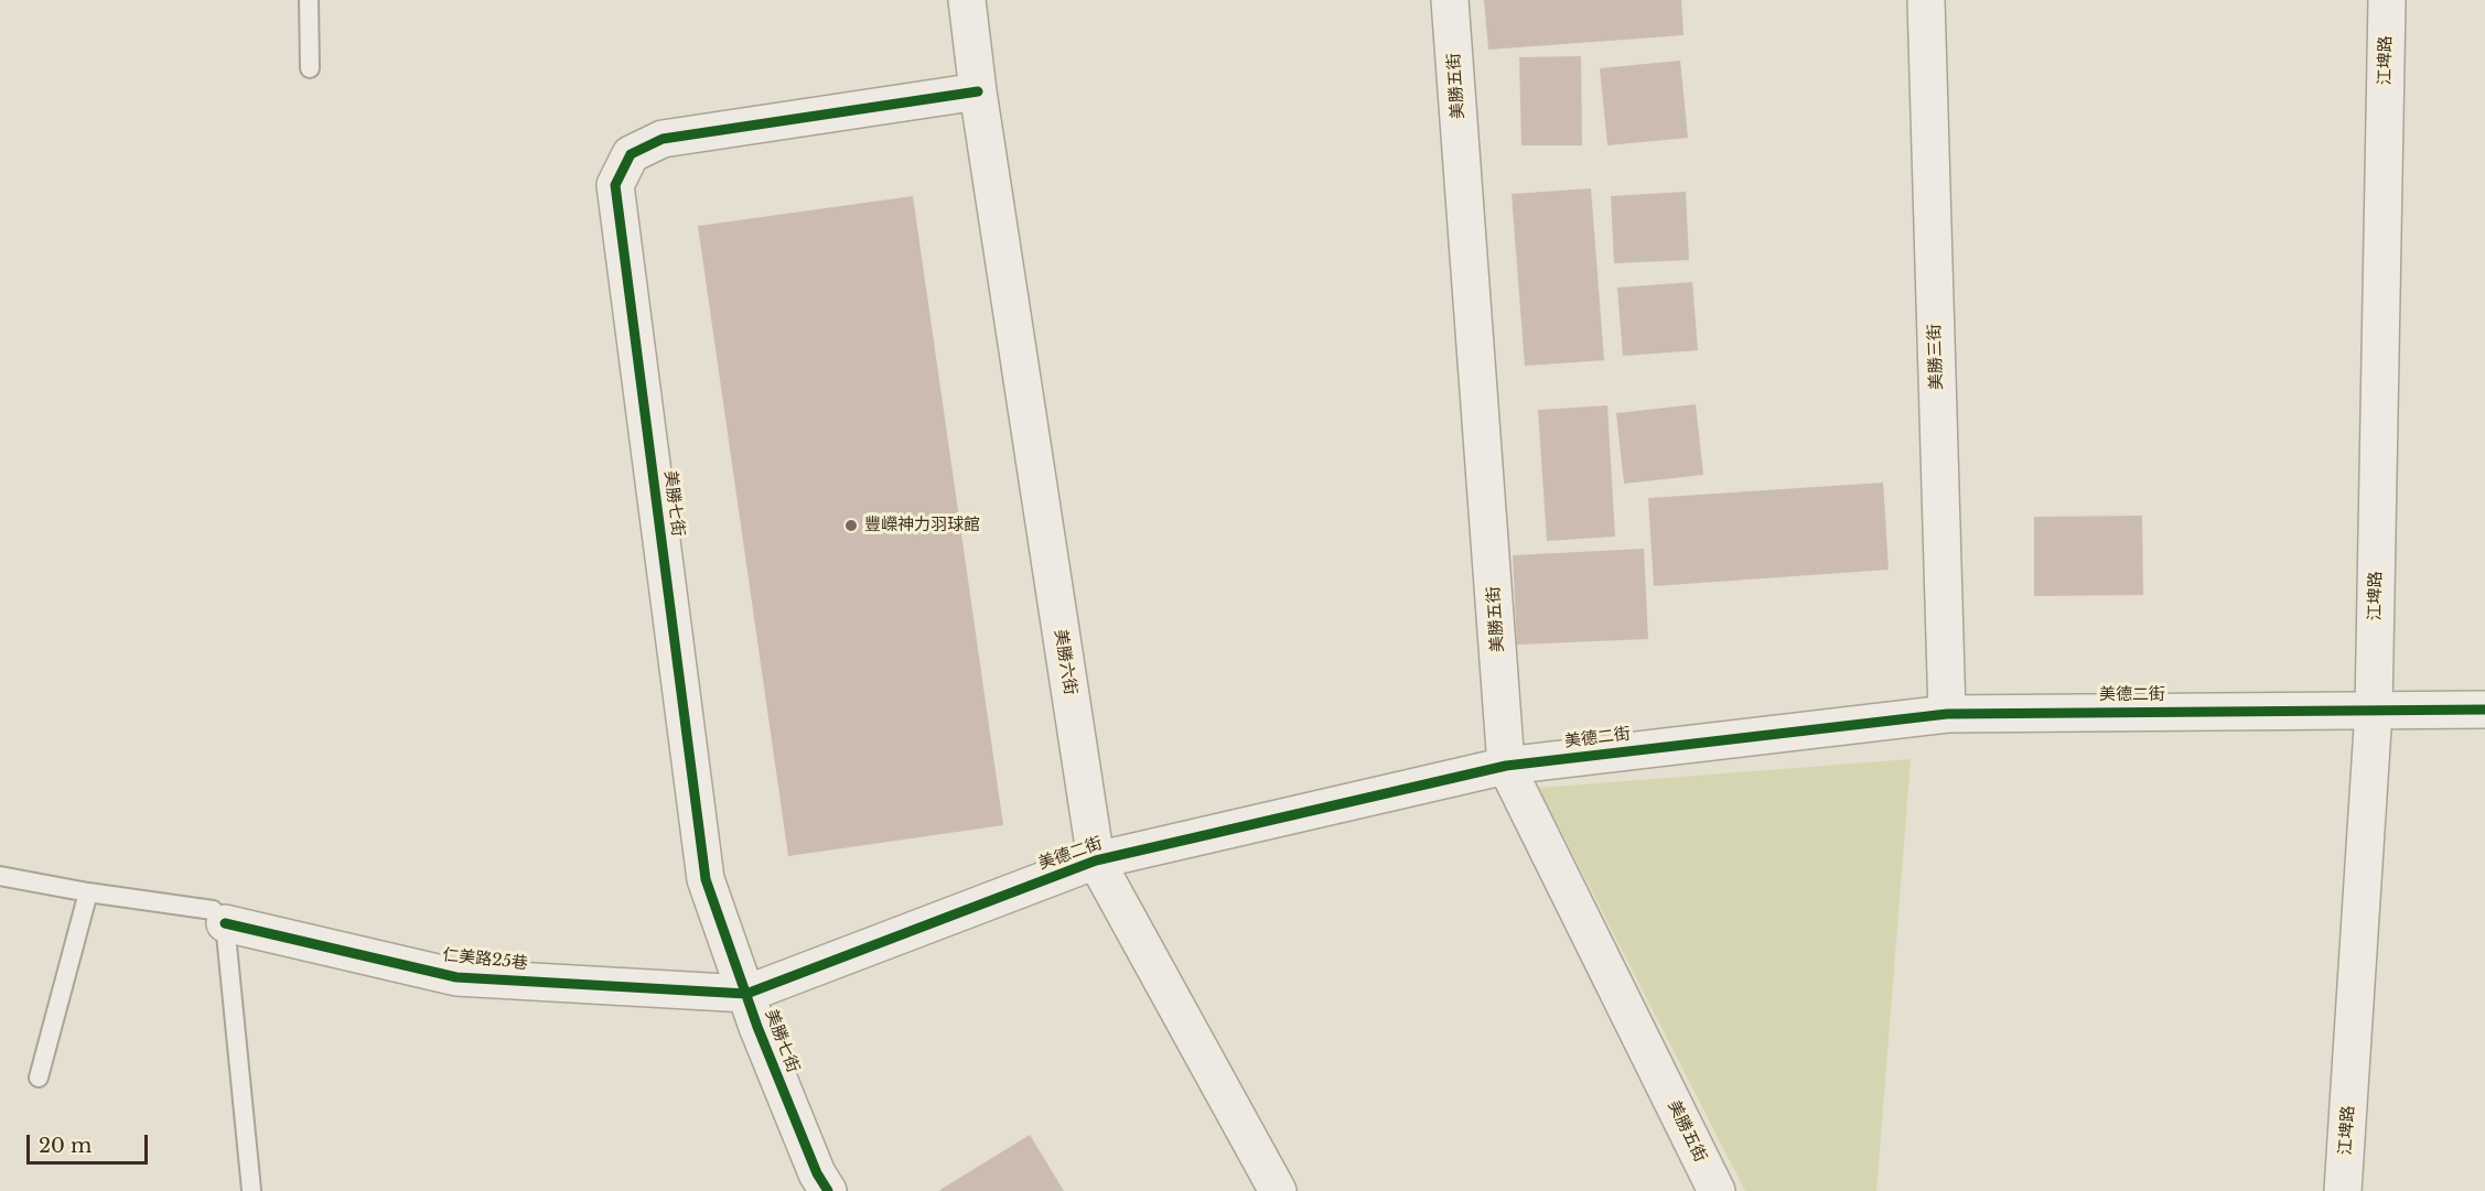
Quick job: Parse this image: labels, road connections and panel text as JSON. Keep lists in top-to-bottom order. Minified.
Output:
{"streets":{"street":["江埤路","美勝五街","美勝三街","美勝七街","美勝六街","美德二街","仁美路25巷"]},"crossings":[["江埤路","美德二街"],["美勝五街","美德二街"],["美勝三街","美德二街"],["美勝七街","美勝六街"],["美勝七街","美德二街"],["美勝七街","仁美路25巷"],["美勝六街","美德二街"],["美德二街","仁美路25巷"]],"places":["豐嶸神力羽球館"],"scale_bar":"20 m"}
